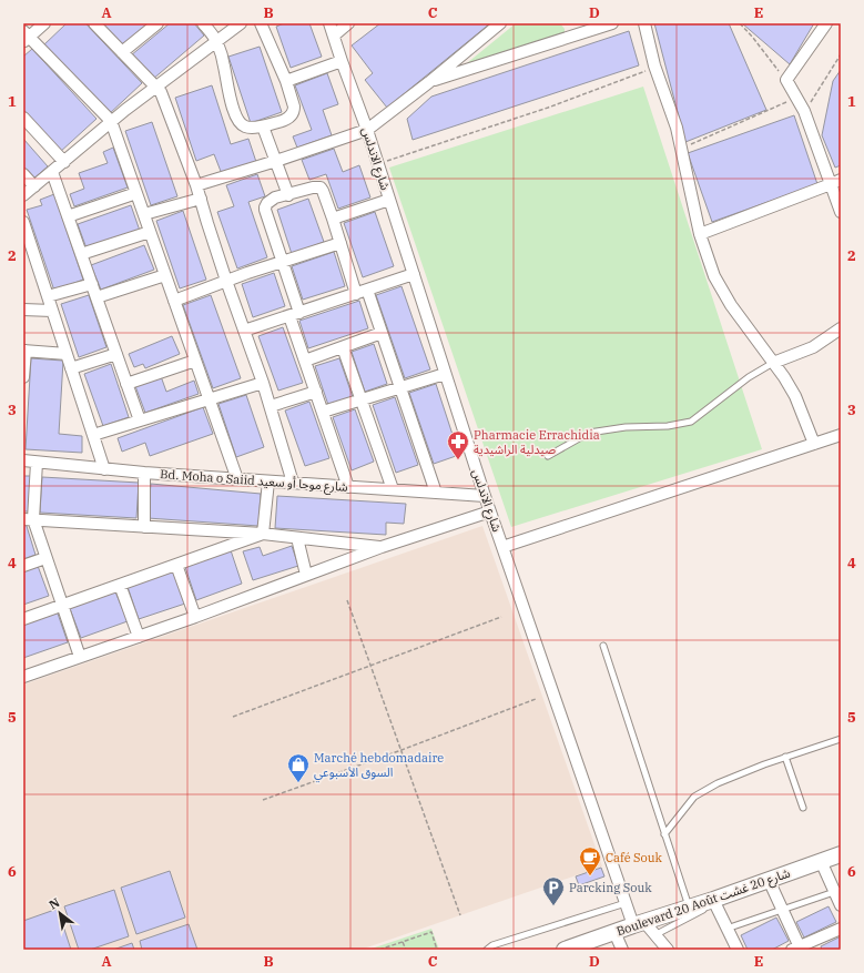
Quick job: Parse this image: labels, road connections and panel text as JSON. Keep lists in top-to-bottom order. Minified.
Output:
{"streets":{"main road":["Boulevard 20 Août شارع 20 غشت"],"street":["شارع الاندلس","Bd. Moha o Saiid شارع موحا أو سعيد"]},"crossings":[["شارع الاندلس","Bd. Moha o Saiid شارع موحا أو سعيد"],["شارع الاندلس","Boulevard 20 Août شارع 20 غشت"]],"places":{"pharmacy":["Pharmacie Errachidia صيدلية الراشيدية"],"shop":["Marché hebdomadaire السوق الأسبوعي"],"cafe":["Café Souk"],"parking":["Parcking Souk"]},"north":"top left","grid":{"columns":["A","B","C","D","E"],"rows":["1","2","3","4","5","6"]}}
